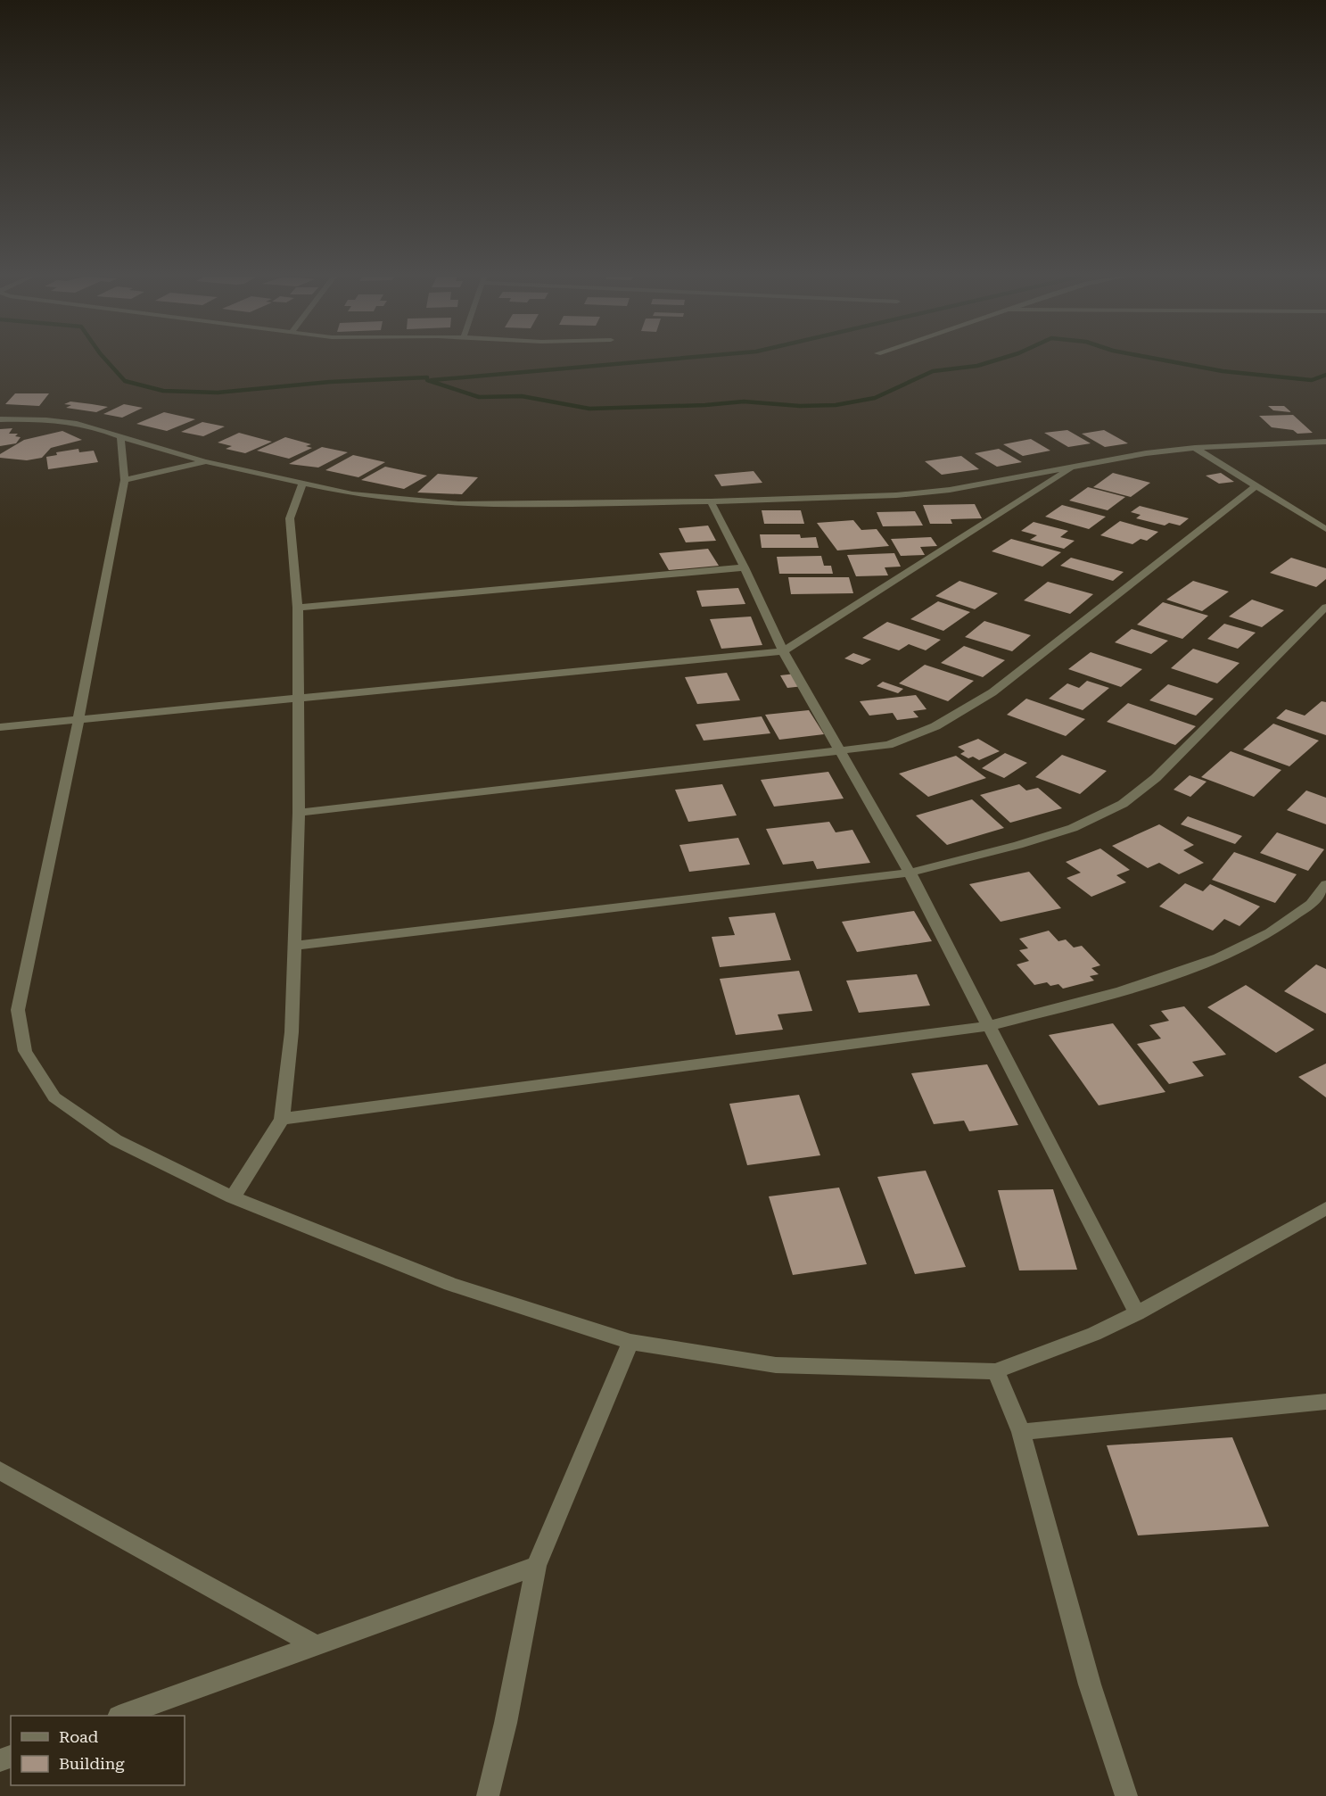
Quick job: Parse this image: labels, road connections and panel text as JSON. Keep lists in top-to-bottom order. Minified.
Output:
{"legend":["Road","Building"]}
